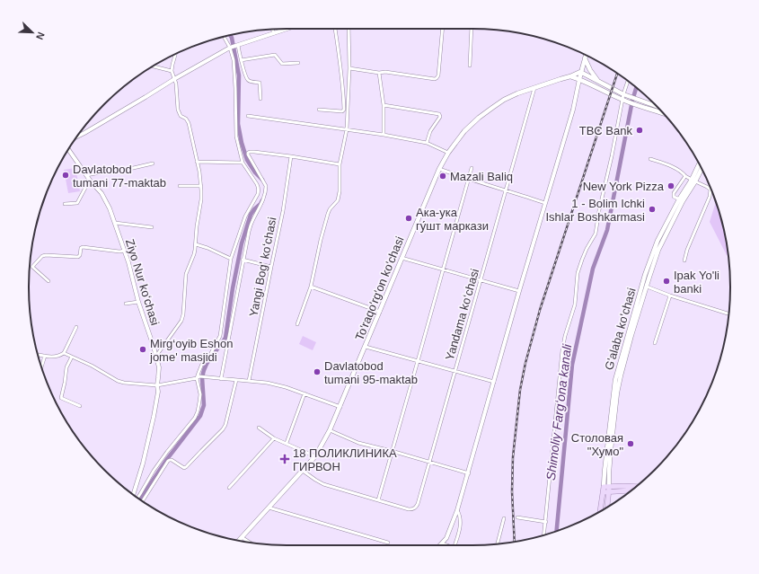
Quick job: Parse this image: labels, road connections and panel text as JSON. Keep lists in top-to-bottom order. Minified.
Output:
{"streets":{"main road":["To'raqo'rg'on ko'chasi","G'alaba ko'chasi"],"street":["Yangi Bogʻ koʻchasi","Ziyo Nur koʻchasi","Yandama koʻchasi"]},"crossings":[["To'raqo'rg'on ko'chasi","Yandama koʻchasi"]],"water":["Shimoliy Fargʻona kanali"],"places":{"other":["TBC Bank","Davlatobod tumani 77-maktab","Mazali Baliq","New York Pizza","1 - Bolim Ichki Ishlar Boshkarmasi","Ака-ука гу́шт маркази","Ipak Yo'li banki","Mirg‘oyib Eshon jome' masjidi","Davlatobod tumani 95-maktab","Столовая \"Хумо\""],"health":["18 ПОЛИКЛИНИКА ГИРВОН"]},"north":"bottom right"}
